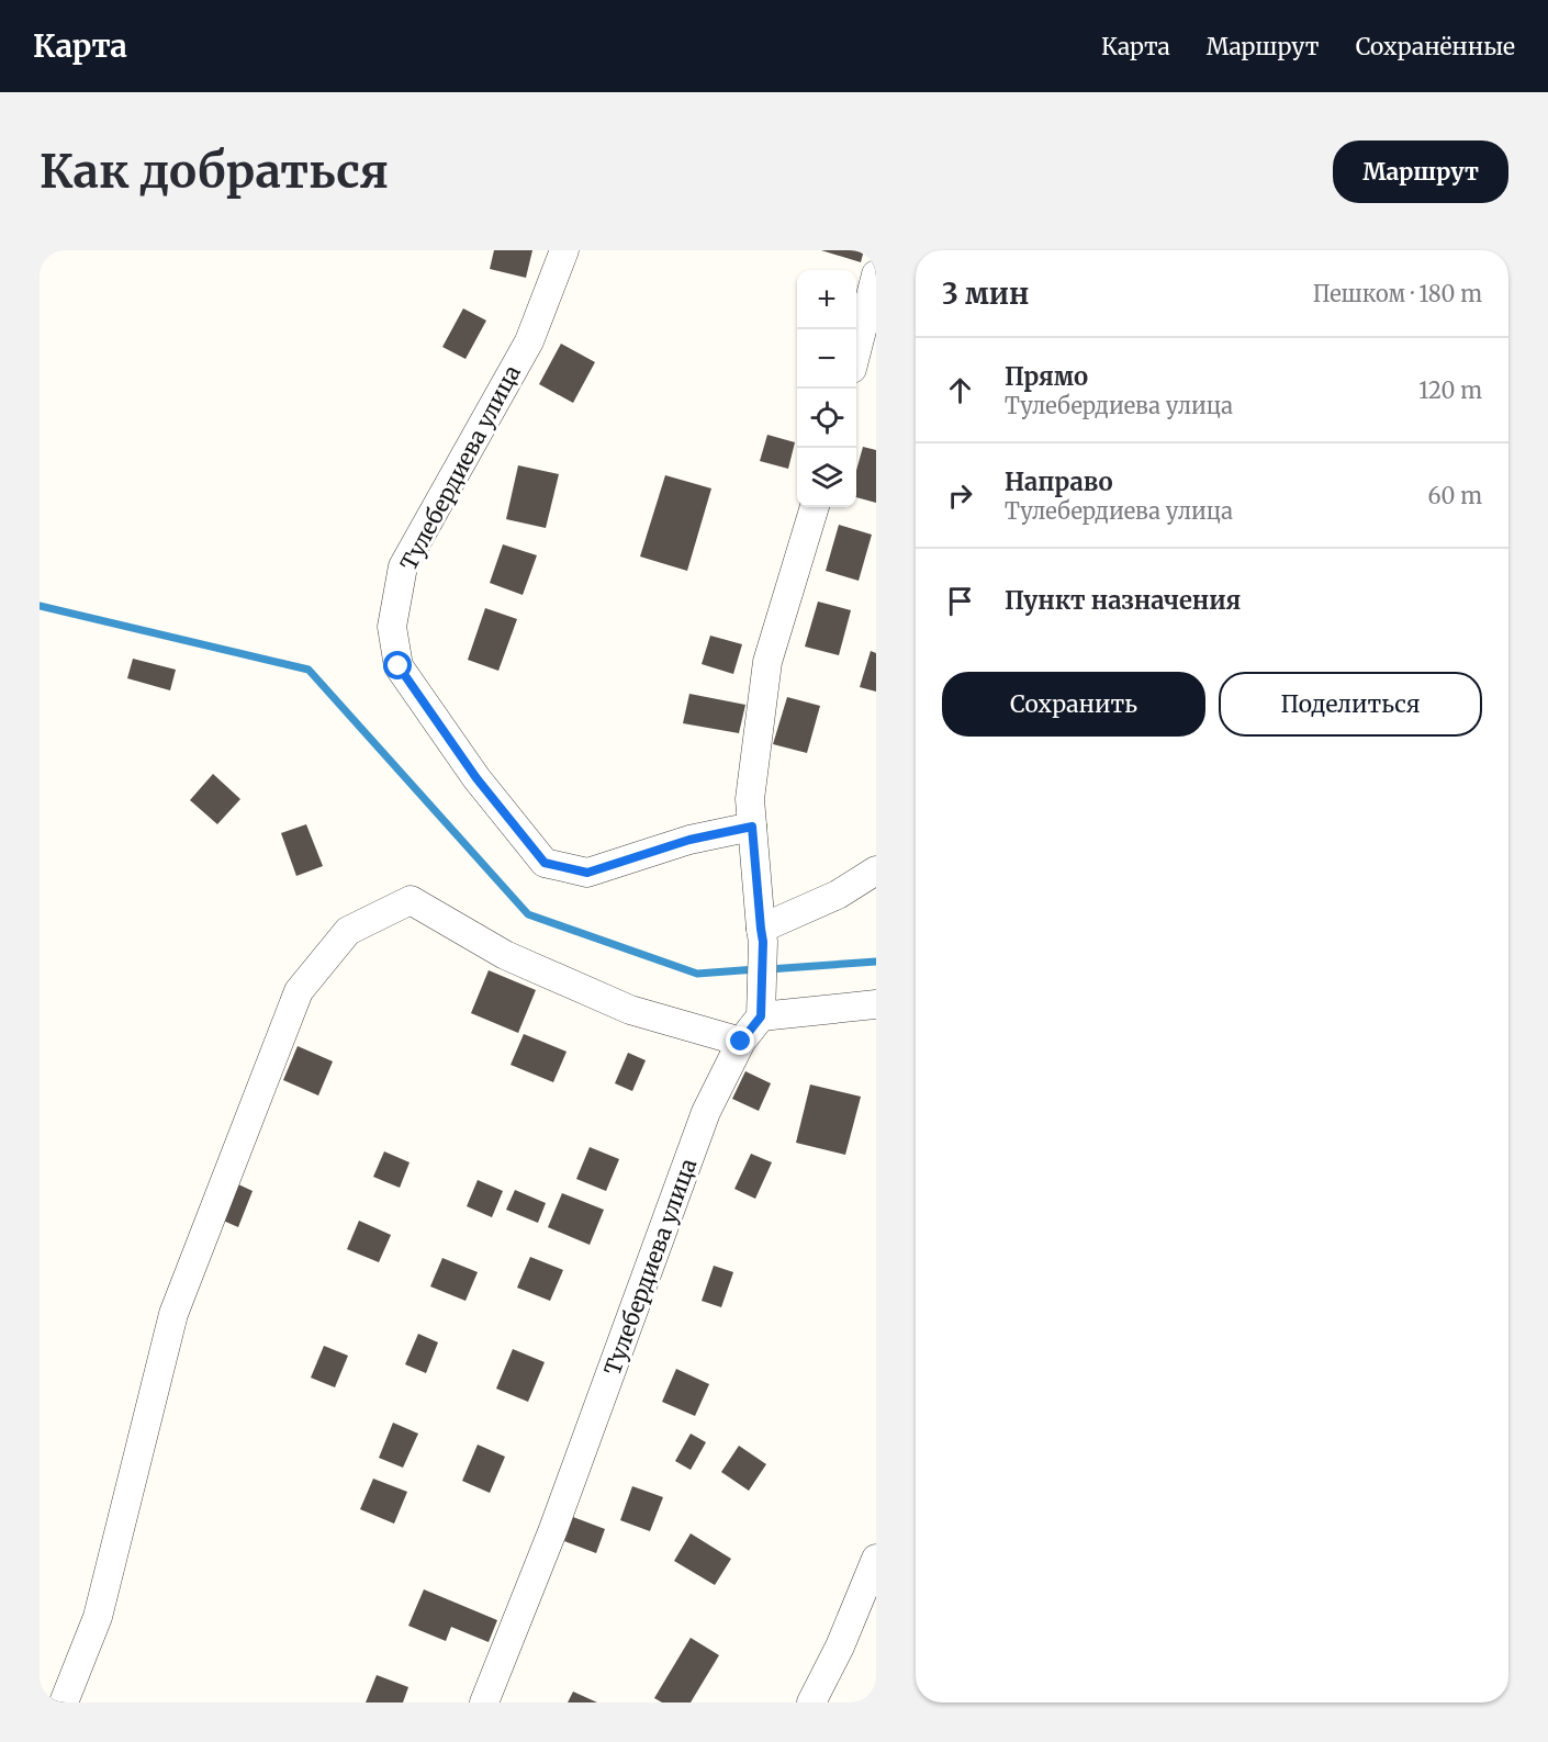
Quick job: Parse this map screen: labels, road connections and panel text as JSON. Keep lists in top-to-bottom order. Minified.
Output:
{"streets":{"street":["Тулебердиева улица"]},"page":{"header":"Карта","nav":["Карта","Маршрут","Сохранённые"],"buttons":["Маршрут",["Сохранить","Поделиться"]],"title":"Как добраться","heading":["3 мин","Пешком · 180 m"],"map_buttons":["+","−"],"list":[["Прямо","Тулебердиева улица","120 m"],["Направо","Тулебердиева улица","60 m"],"Пункт назначения"]}}
